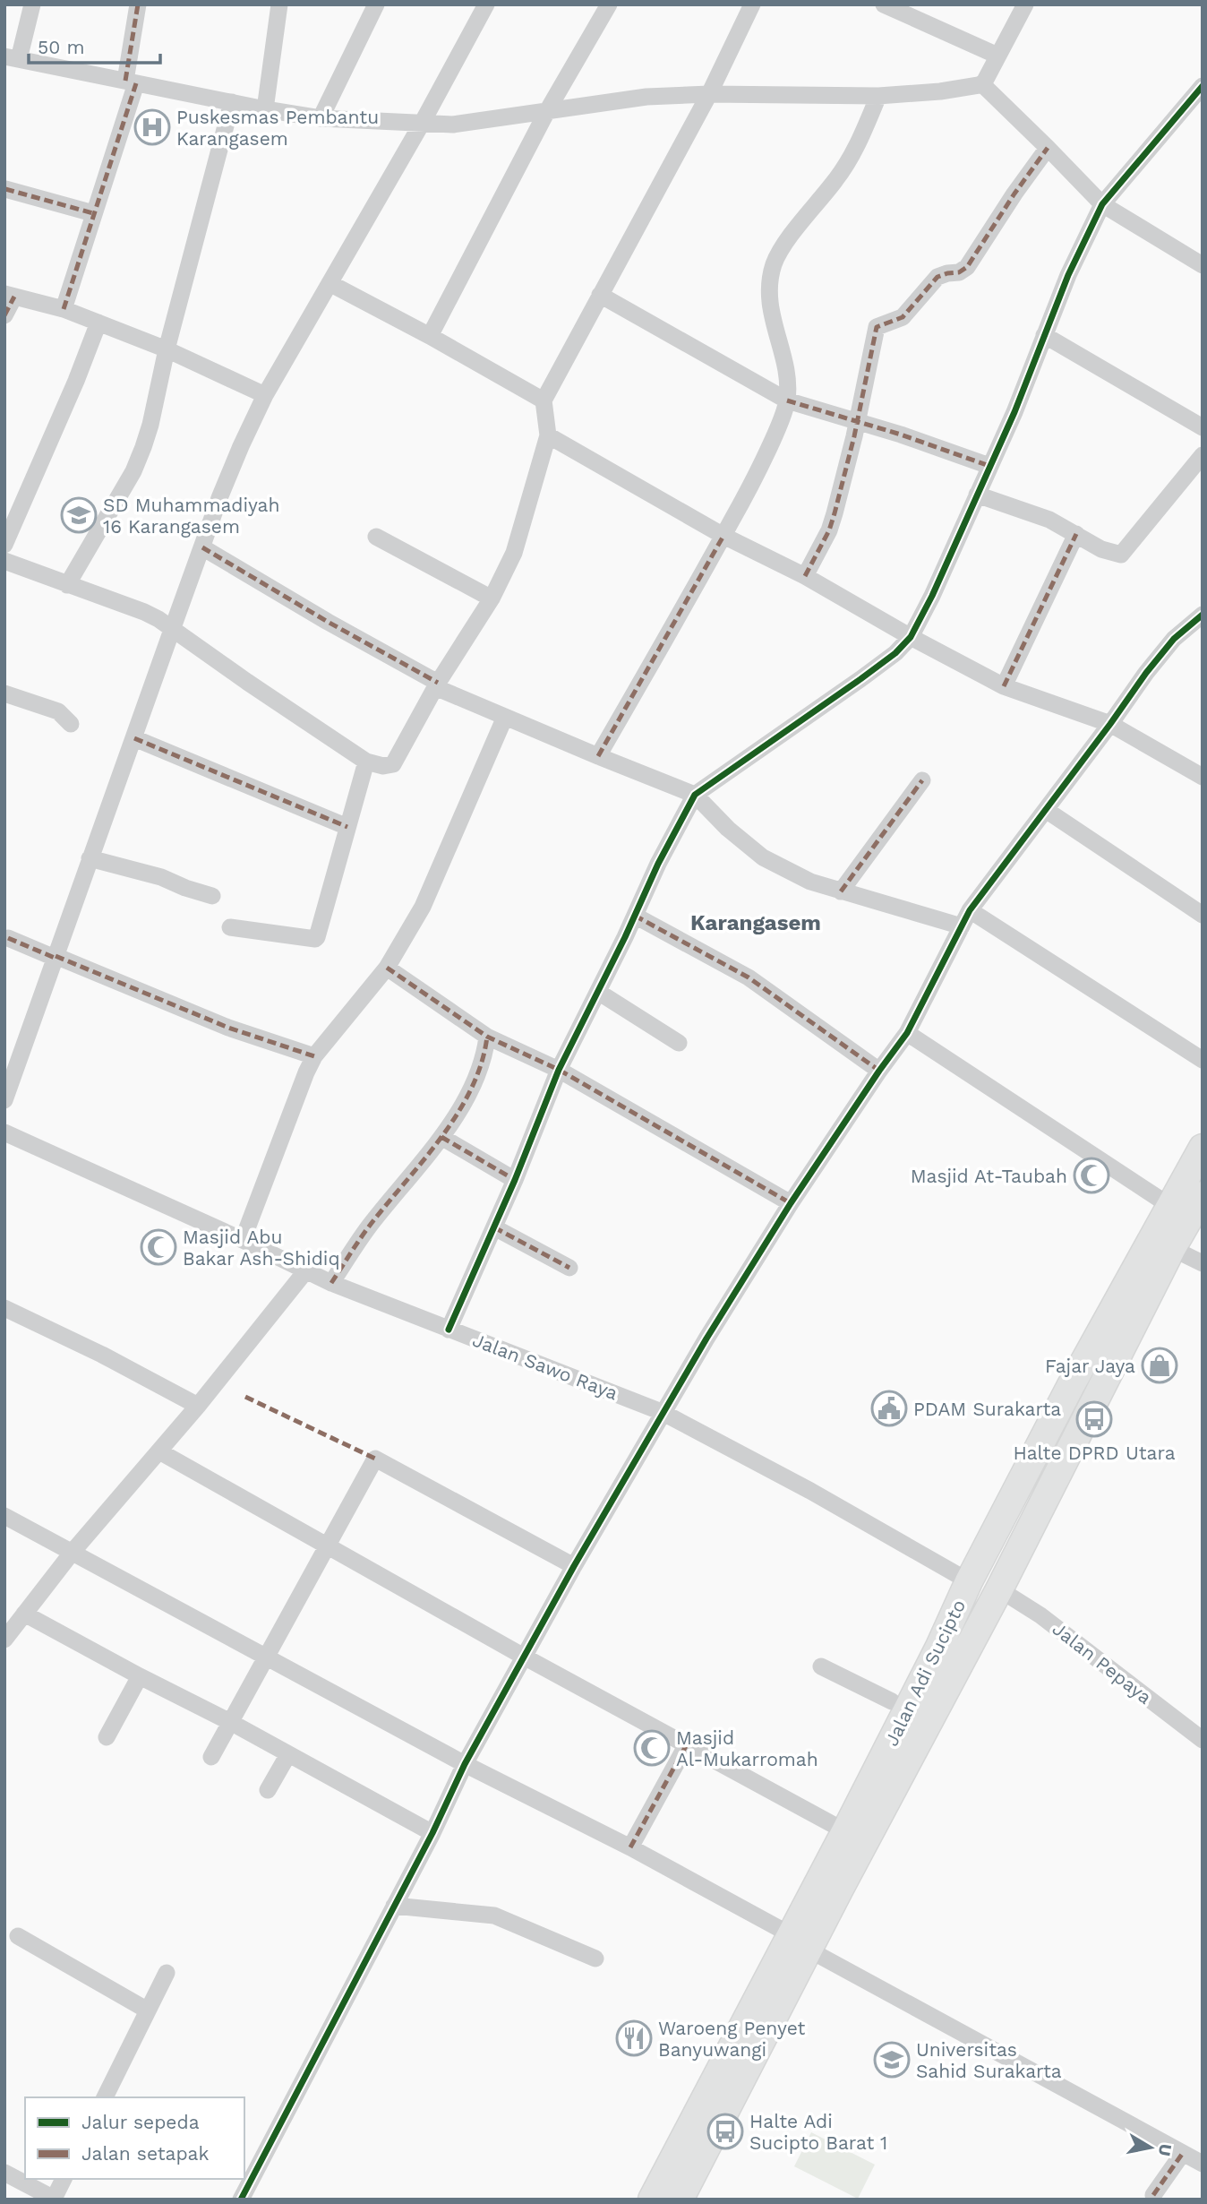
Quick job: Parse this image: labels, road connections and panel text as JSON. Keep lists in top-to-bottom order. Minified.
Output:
{"streets":{"highway":["Jalan Adi Sucipto"],"street":["Jalan Sawo Raya","Jalan Pepaya"]},"crossings":[["Jalan Sawo Raya","Jalan Adi Sucipto"],["Jalan Pepaya","Jalan Adi Sucipto"]],"districts":["Karangasem"],"places":{"hospital":["Puskesmas Pembantu Karangasem"],"school or university":["SD Muhammadiyah 16 Karangasem","Universitas Sahid Surakarta"],"mosque":["Masjid At-Taubah","Masjid Abu Bakar Ash-Shidiq","Masjid Al-Mukarromah"],"shop":["Fajar Jaya"],"public building":["PDAM Surakarta"],"bus stop":["Halte DPRD Utara","Halte Adi Sucipto Barat 1"],"restaurant":["Waroeng Penyet Banyuwangi"]},"legend":["Jalur sepeda","Jalan setapak"],"scale_bar":"50 m","north":"right"}
